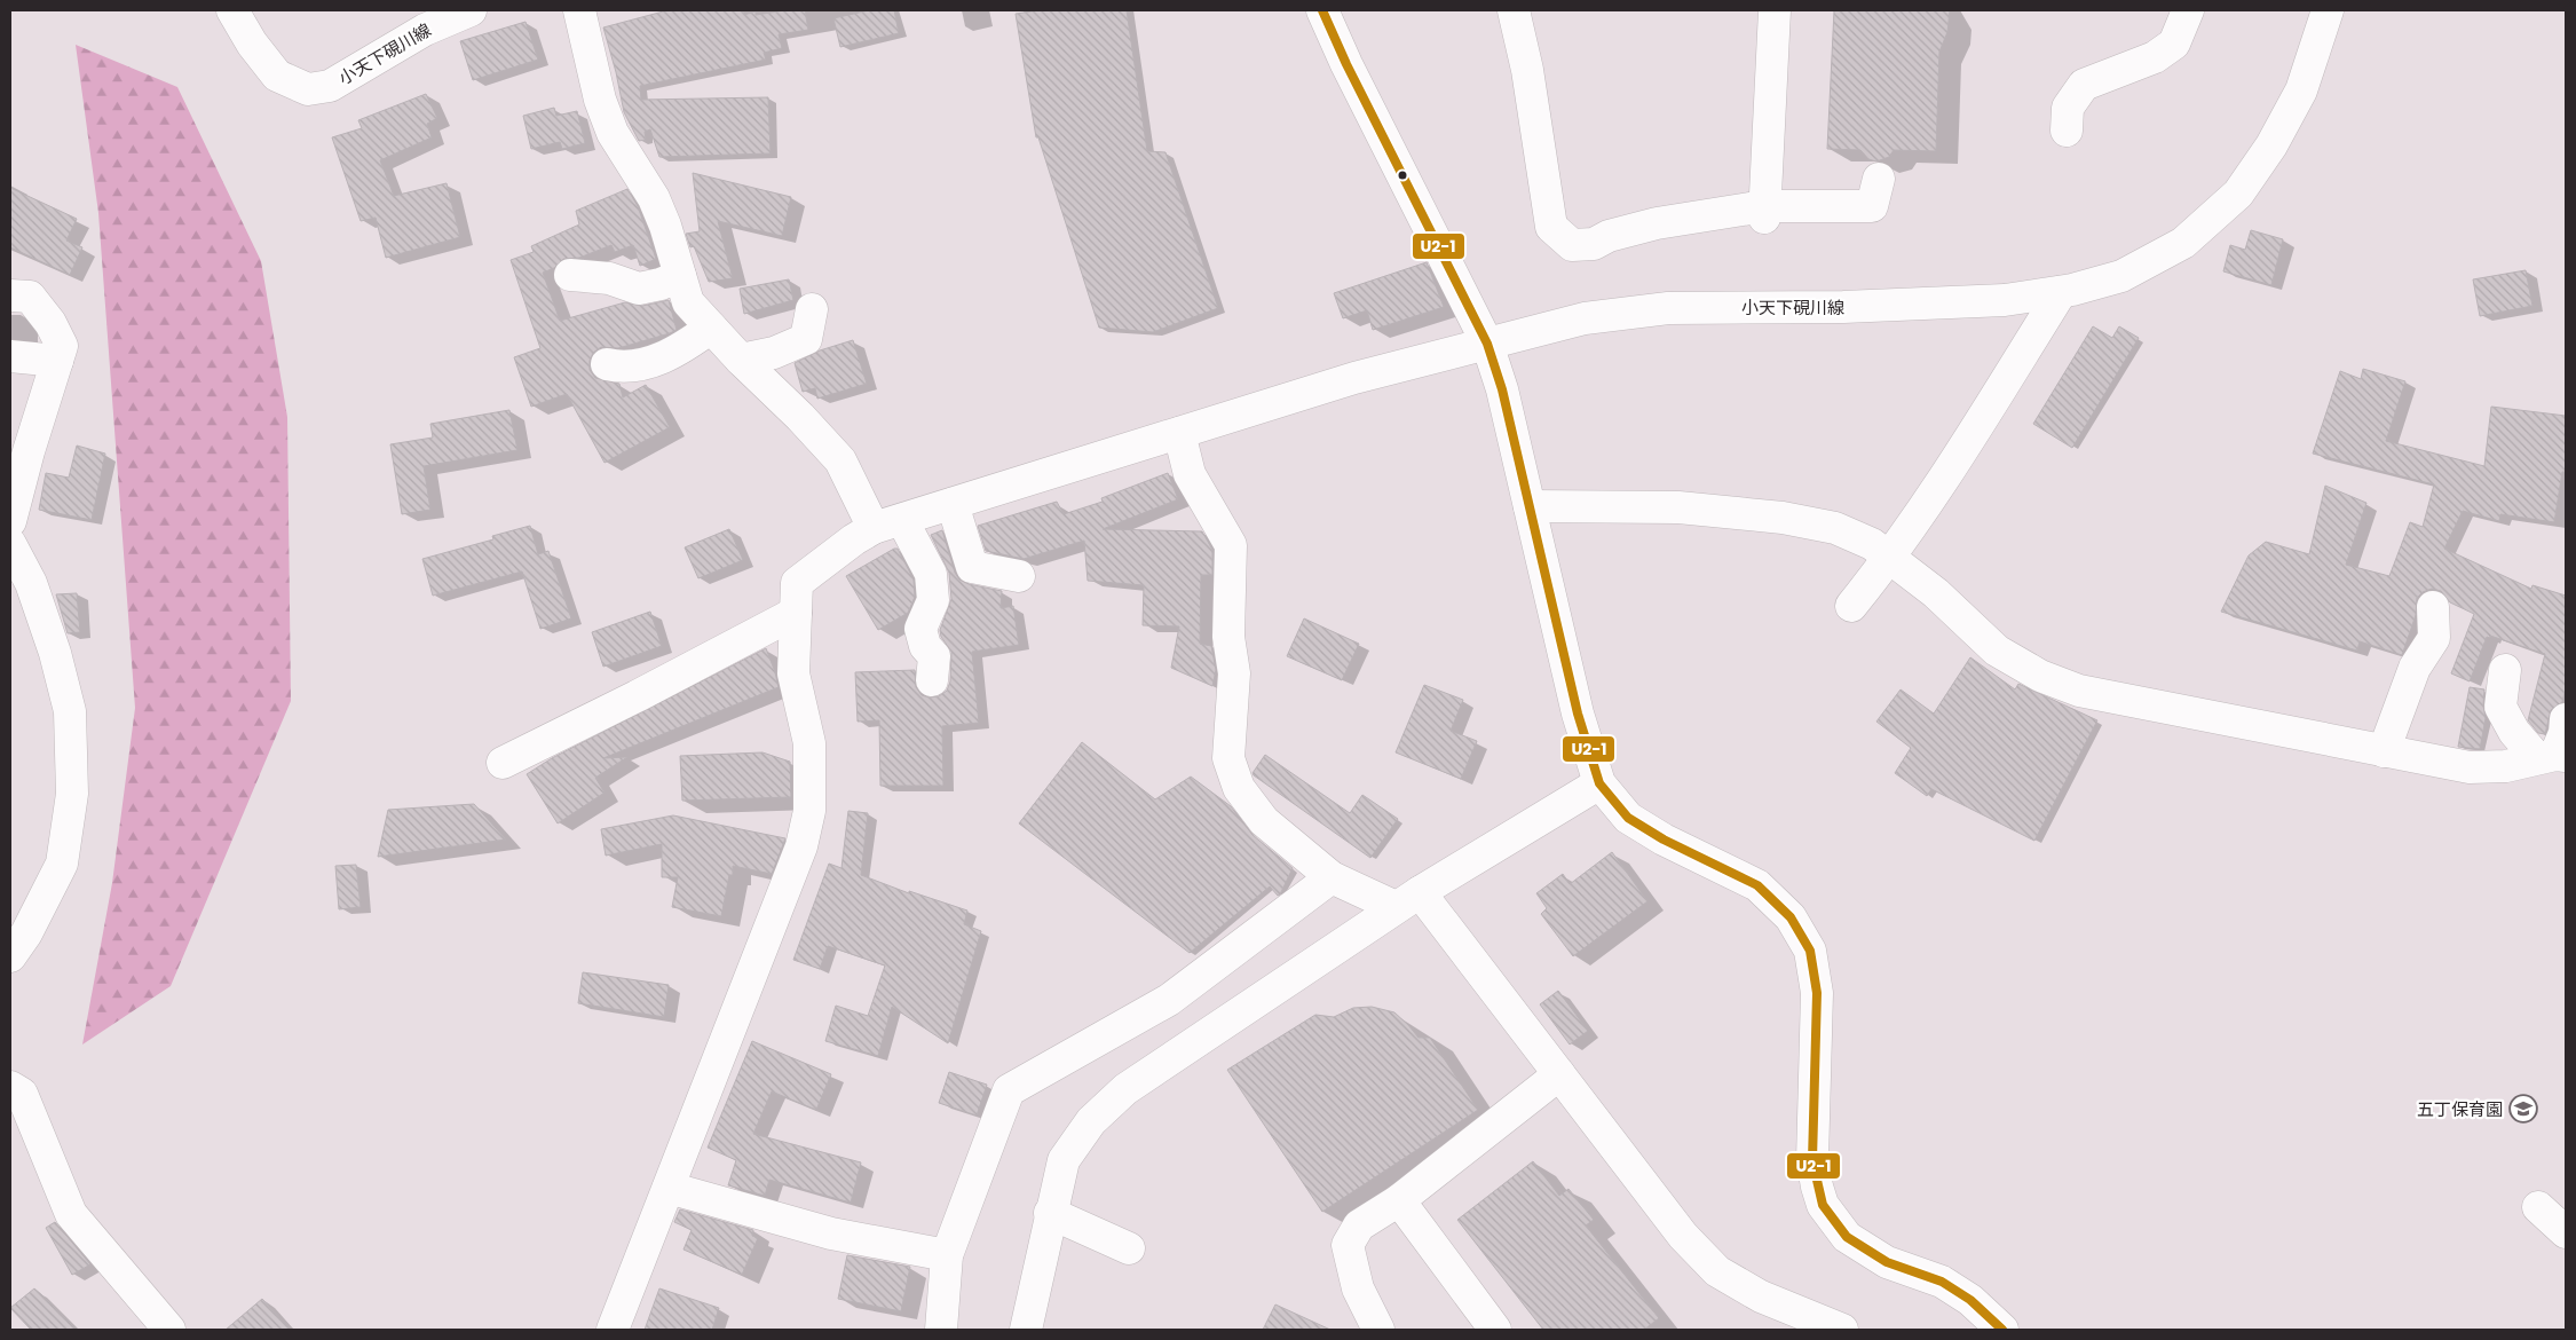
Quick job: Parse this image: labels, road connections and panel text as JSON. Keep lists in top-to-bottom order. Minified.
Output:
{"streets":{"street":["小天下硯川線"]},"places":{"school or university":["五丁保育園"]},"lines":["transit line U2-1"]}
